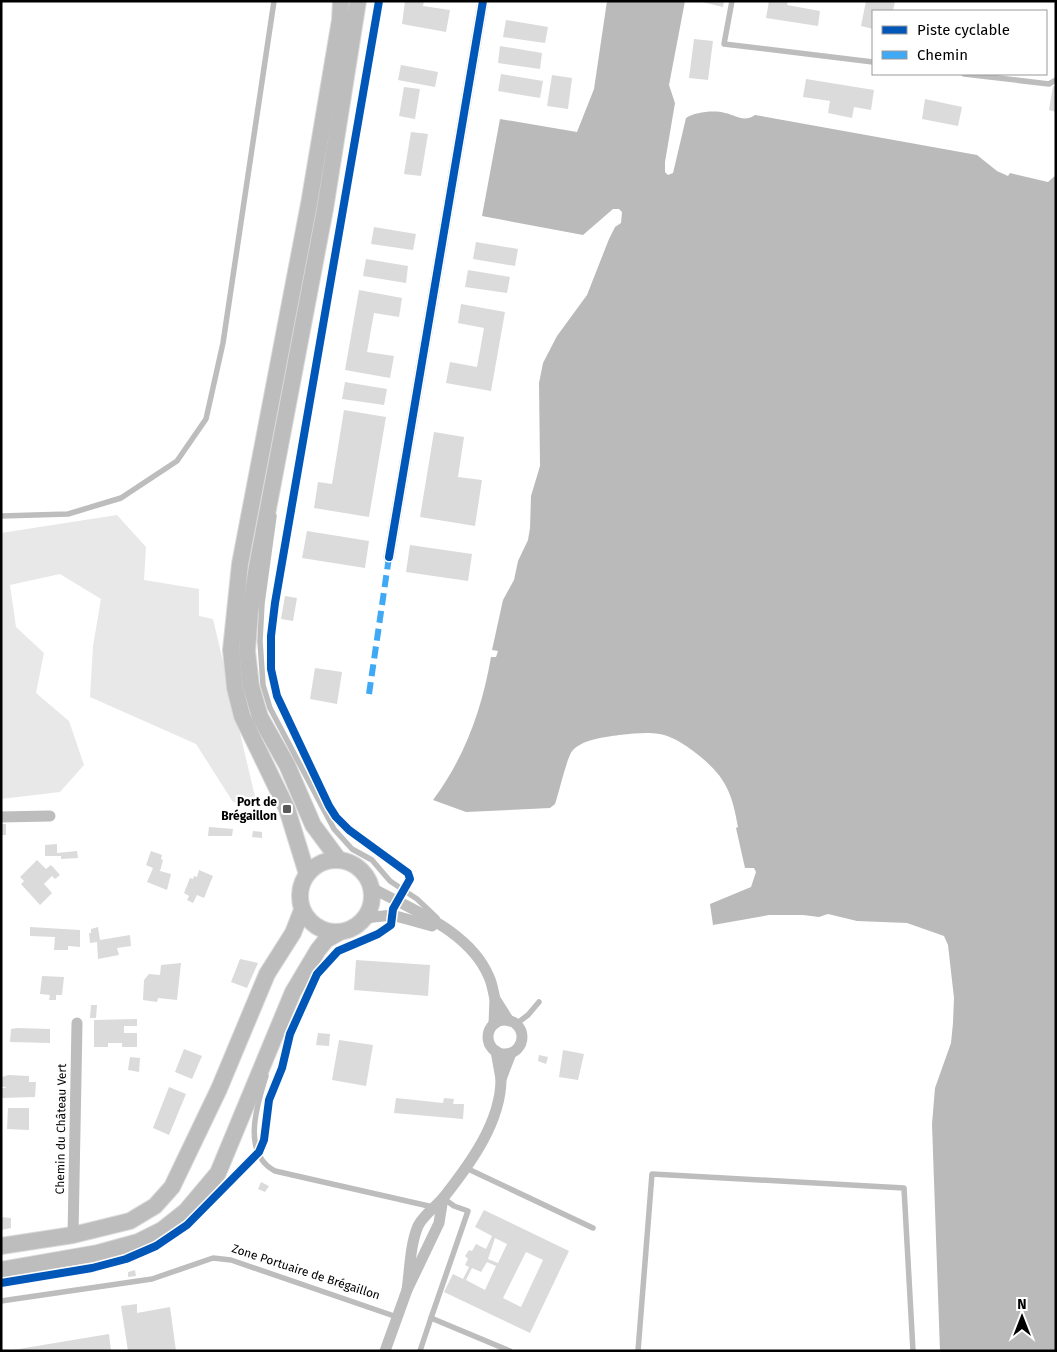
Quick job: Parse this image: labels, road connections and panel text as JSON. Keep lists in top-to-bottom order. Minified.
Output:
{"streets":{"street":["Chemin du Château Vert"],"lane":["Zone Portuaire de Brégaillon"]},"places":{"transit":["Port de Brégaillon"]},"legend":["Piste cyclable","Chemin"],"north":"top"}
